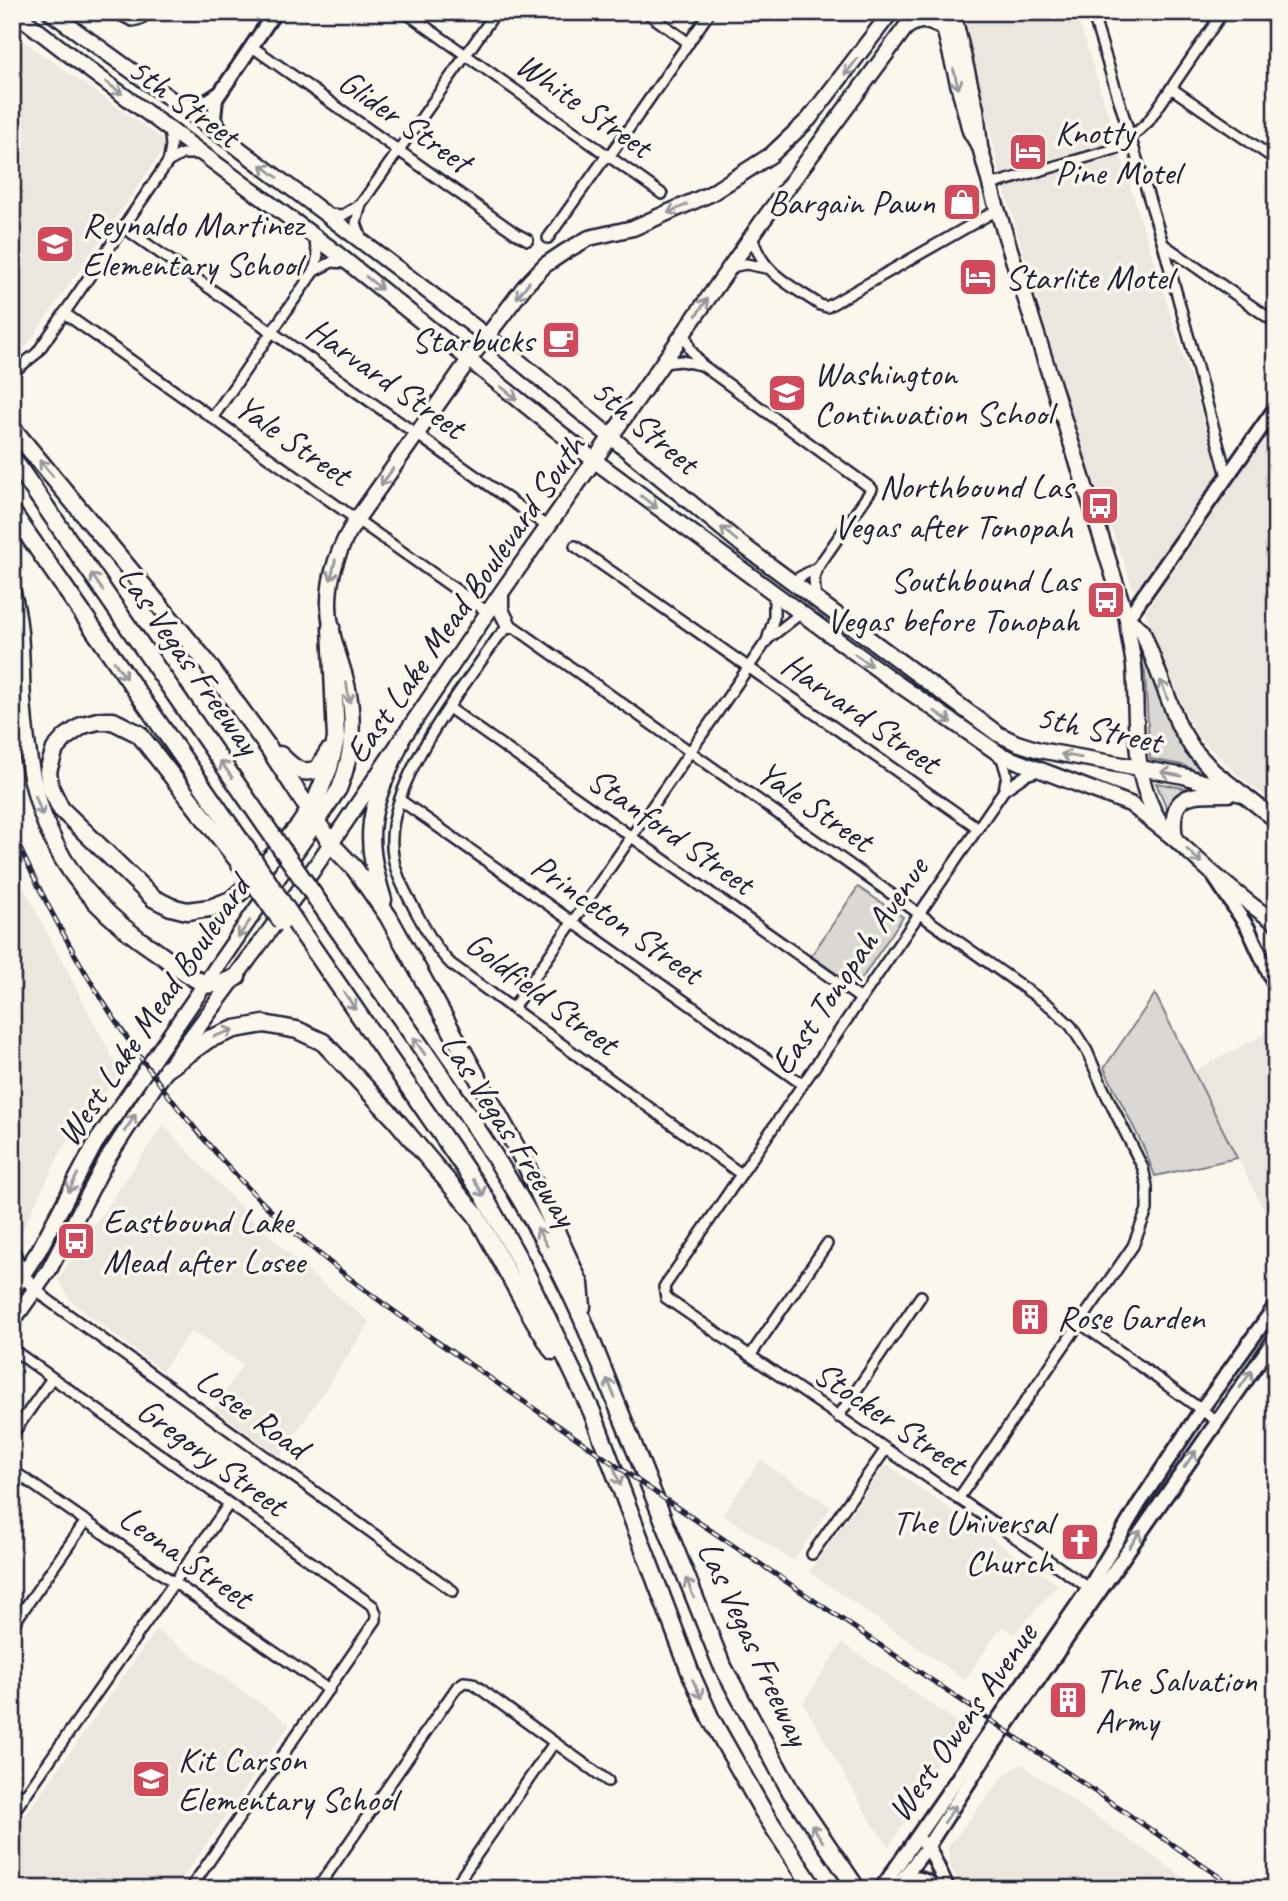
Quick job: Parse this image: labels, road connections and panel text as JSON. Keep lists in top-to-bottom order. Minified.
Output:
{"streets":{"highway":["Las Vegas Freeway"],"main road":["5th Street","East Lake Mead Boulevard South","West Lake Mead Boulevard","Losee Road","West Owens Avenue"],"street":["White Street","Glider Street","Harvard Street","Yale Street","Stanford Street","Princeton Street","East Tonopah Avenue","Goldfield Street","Stocker Street","Gregory Street","Leona Street"]},"crossings":[["5th Street","East Lake Mead Boulevard South"],["5th Street","East Tonopah Avenue"],["5th Street","West Lake Mead Boulevard"],["Harvard Street","East Lake Mead Boulevard South"],["Harvard Street","East Tonopah Avenue"],["Harvard Street","West Lake Mead Boulevard"],["Yale Street","East Lake Mead Boulevard South"],["Yale Street","East Tonopah Avenue"],["Yale Street","Goldfield Street"],["Yale Street","West Lake Mead Boulevard"],["East Lake Mead Boulevard South","West Lake Mead Boulevard"],["Stanford Street","East Tonopah Avenue"],["Stanford Street","Goldfield Street"],["Princeton Street","East Tonopah Avenue"],["Princeton Street","Goldfield Street"],["East Tonopah Avenue","Goldfield Street"],["East Tonopah Avenue","Stocker Street"],["West Lake Mead Boulevard","Losee Road"],["Stocker Street","West Owens Avenue"],["Gregory Street","Leona Street"]],"places":{"hotel":["Knotty Pine Motel","Starlite Motel"],"shop":["Bargain Pawn"],"school or university":["Reynaldo Martinez Elementary School","Washington Continuation School","Kit Carson Elementary School"],"cafe":["Starbucks"],"bus stop":["Northbound Las Vegas after Tonopah","Southbound Las Vegas before Tonopah","Eastbound Lake Mead after Losee"],"building":["Rose Garden","The Salvation Army"],"church":["The Universal Church"]}}
